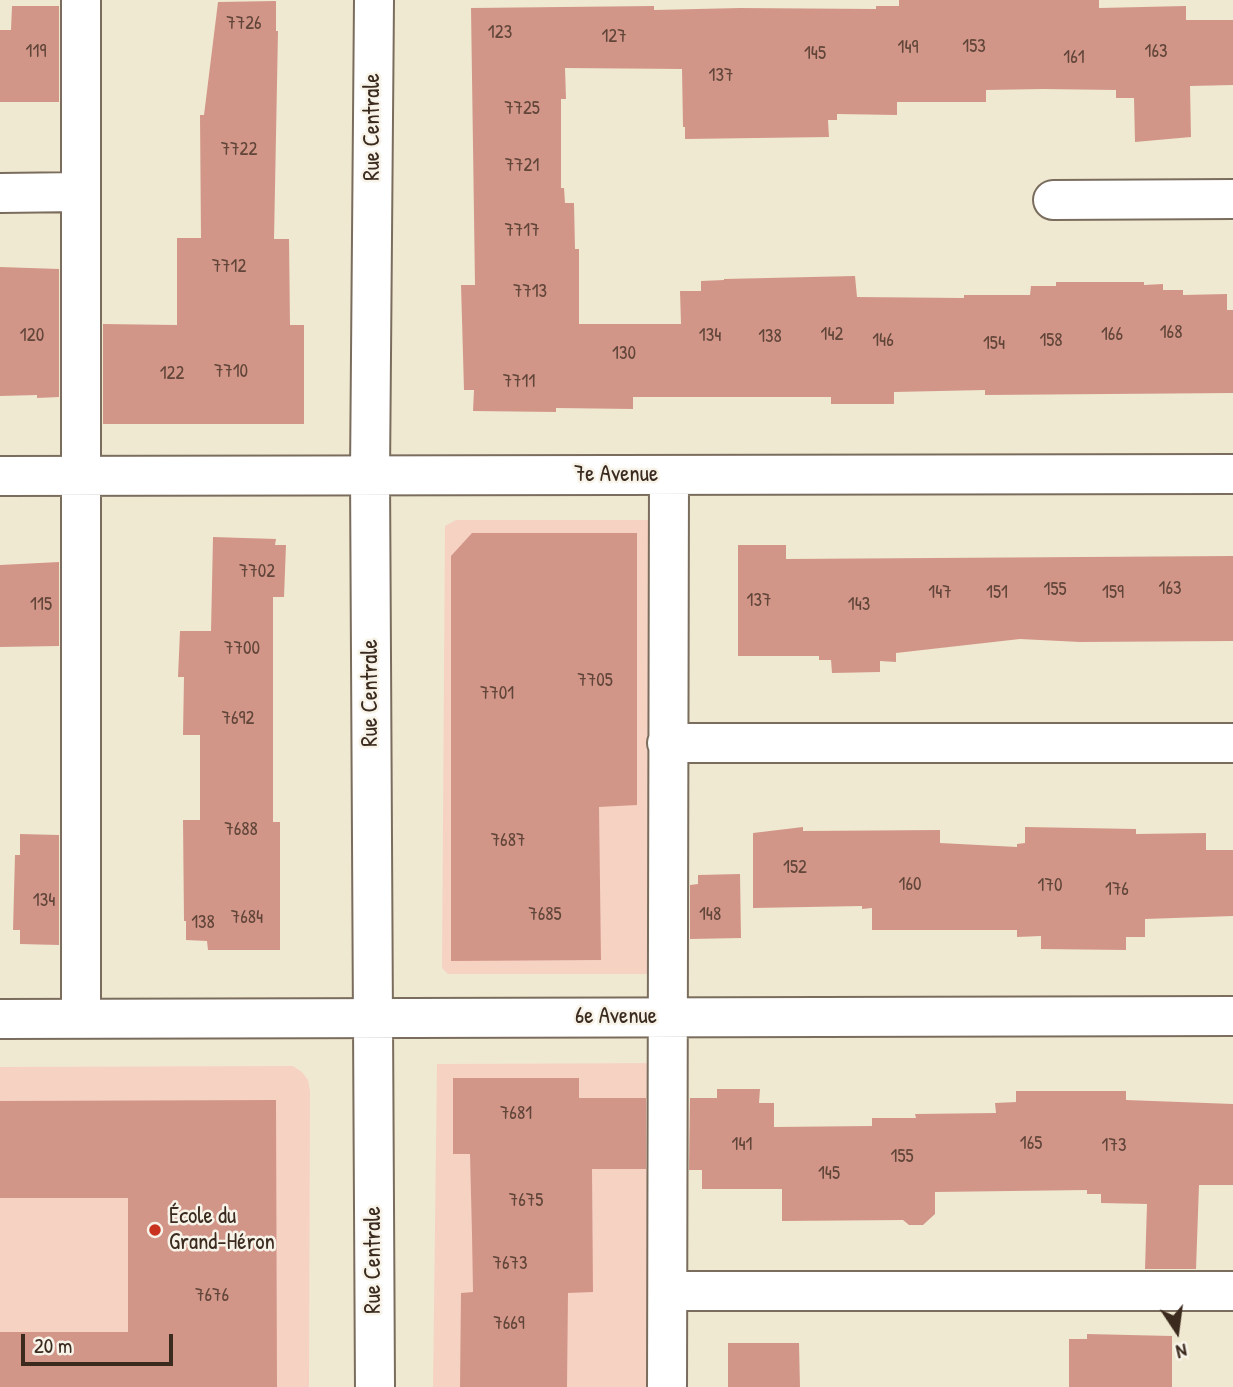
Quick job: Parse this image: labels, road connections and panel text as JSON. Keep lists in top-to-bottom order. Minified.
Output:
{"streets":{"street":["Rue Centrale","7e Avenue","6e Avenue"]},"crossings":[["Rue Centrale","7e Avenue"],["Rue Centrale","6e Avenue"]],"places":["École du Grand-Héron"],"house_numbers":["7726","123","127","153","149","119","163","145","161","137","7725","7722","7721","7717","7712","7713","168","142","166","120","134","138","146","158","154","130","7710","122","7711","7702","163","155","147","151","159","137","115","143","7700","7705","7701","7692","7688","7687","152","160","170","176","134","7685","148","7684","138","7681","165","141","173","155","145","7675","7673","7676","7669"],"scale_bar":"20 m","north":"bottom"}
